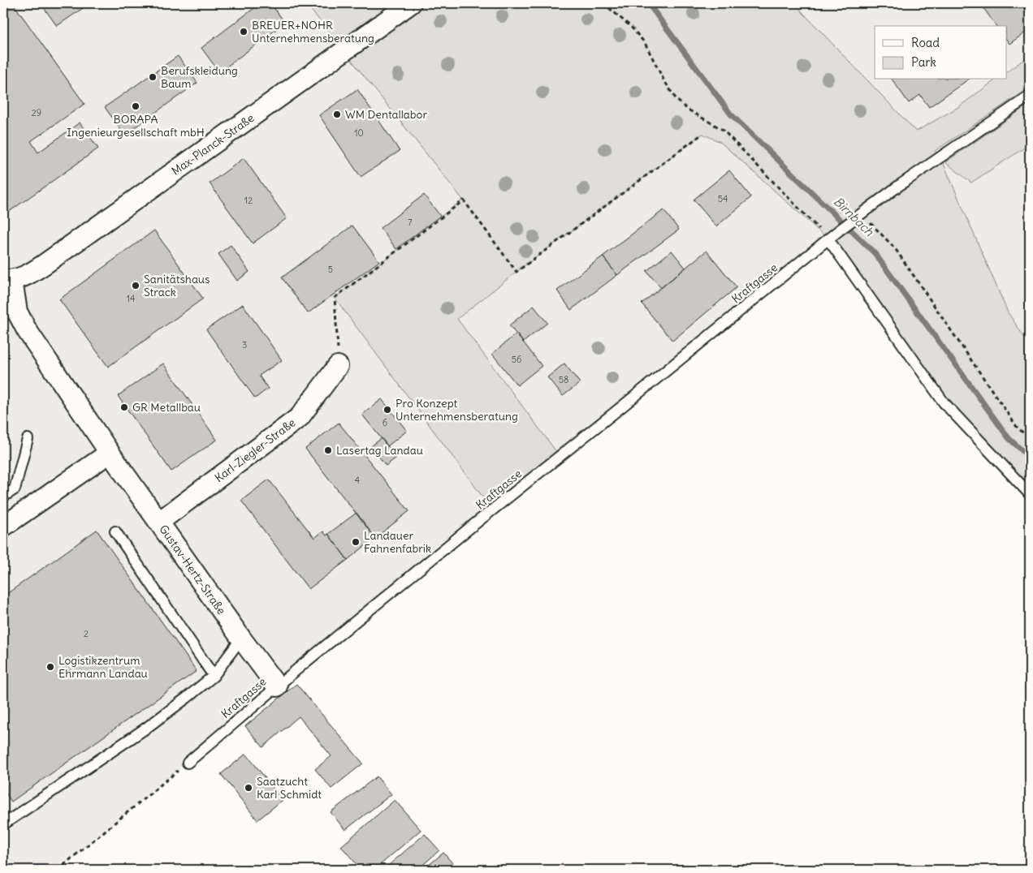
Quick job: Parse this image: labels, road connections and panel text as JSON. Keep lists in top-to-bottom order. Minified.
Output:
{"streets":{"street":["Max-Planck-Straße","Karl-Ziegler-Straße","Gustav-Hertz-Straße"],"lane":["Kraftgasse"]},"crossings":[["Max-Planck-Straße","Gustav-Hertz-Straße"],["Kraftgasse","Gustav-Hertz-Straße"],["Karl-Ziegler-Straße","Gustav-Hertz-Straße"]],"water":["Birnbach"],"places":["BREUER+NOHR Unternehmensberatung","Berufskleidung Baum","BORAPA Ingenieurgesellschaft mbH","WM Dentallabor","Sanitätshaus Strack","GR Metallbau","Pro Konzept Unternehmensberatung","Lasertag Landau","Landauer Fahnenfabrik","Logistikzentrum Ehrmann Landau","Saatzucht Karl Schmidt"],"house_numbers":["29","10","54","12","7","5","14","3","56","58","6","4","2"],"legend":["Road","Park"]}
